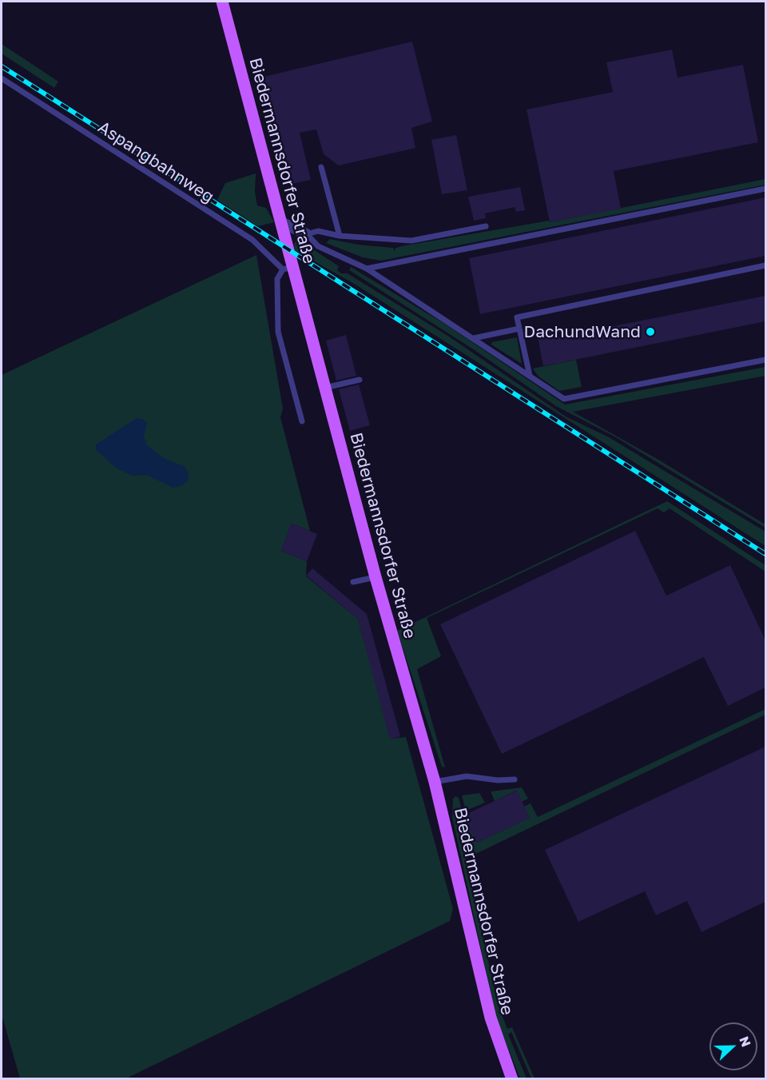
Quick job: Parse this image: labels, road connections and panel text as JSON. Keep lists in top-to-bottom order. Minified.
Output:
{"streets":{"main road":["Biedermannsdorfer Straße"],"lane":["Aspangbahnweg"]},"crossings":[["Biedermannsdorfer Straße","Aspangbahnweg"]],"places":["DachundWand"],"north":"right"}
